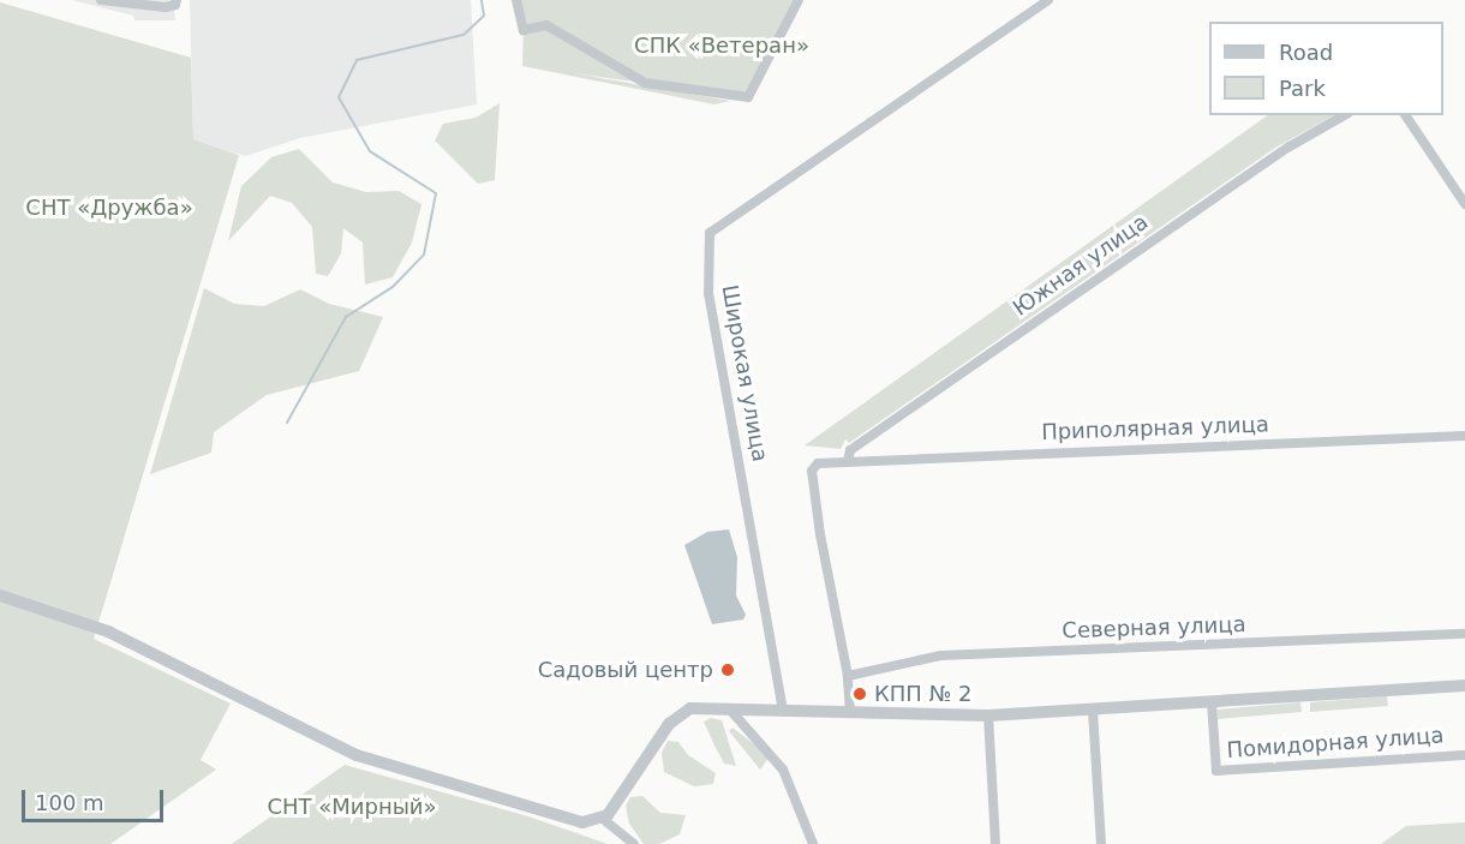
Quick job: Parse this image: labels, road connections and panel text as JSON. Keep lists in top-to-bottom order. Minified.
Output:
{"streets":{"street":["Южная улица","Широкая улица","Приполярная улица","Северная улица","Помидорная улица"]},"crossings":[["Южная улица","Приполярная улица"],["Приполярная улица","Северная улица"]],"parks":["СПК «Ветеран»","СНТ «Дружба»","СНТ «Мирный»"],"places":["Садовый центр","КПП № 2"],"legend":["Road","Park"],"scale_bar":"100 m"}
